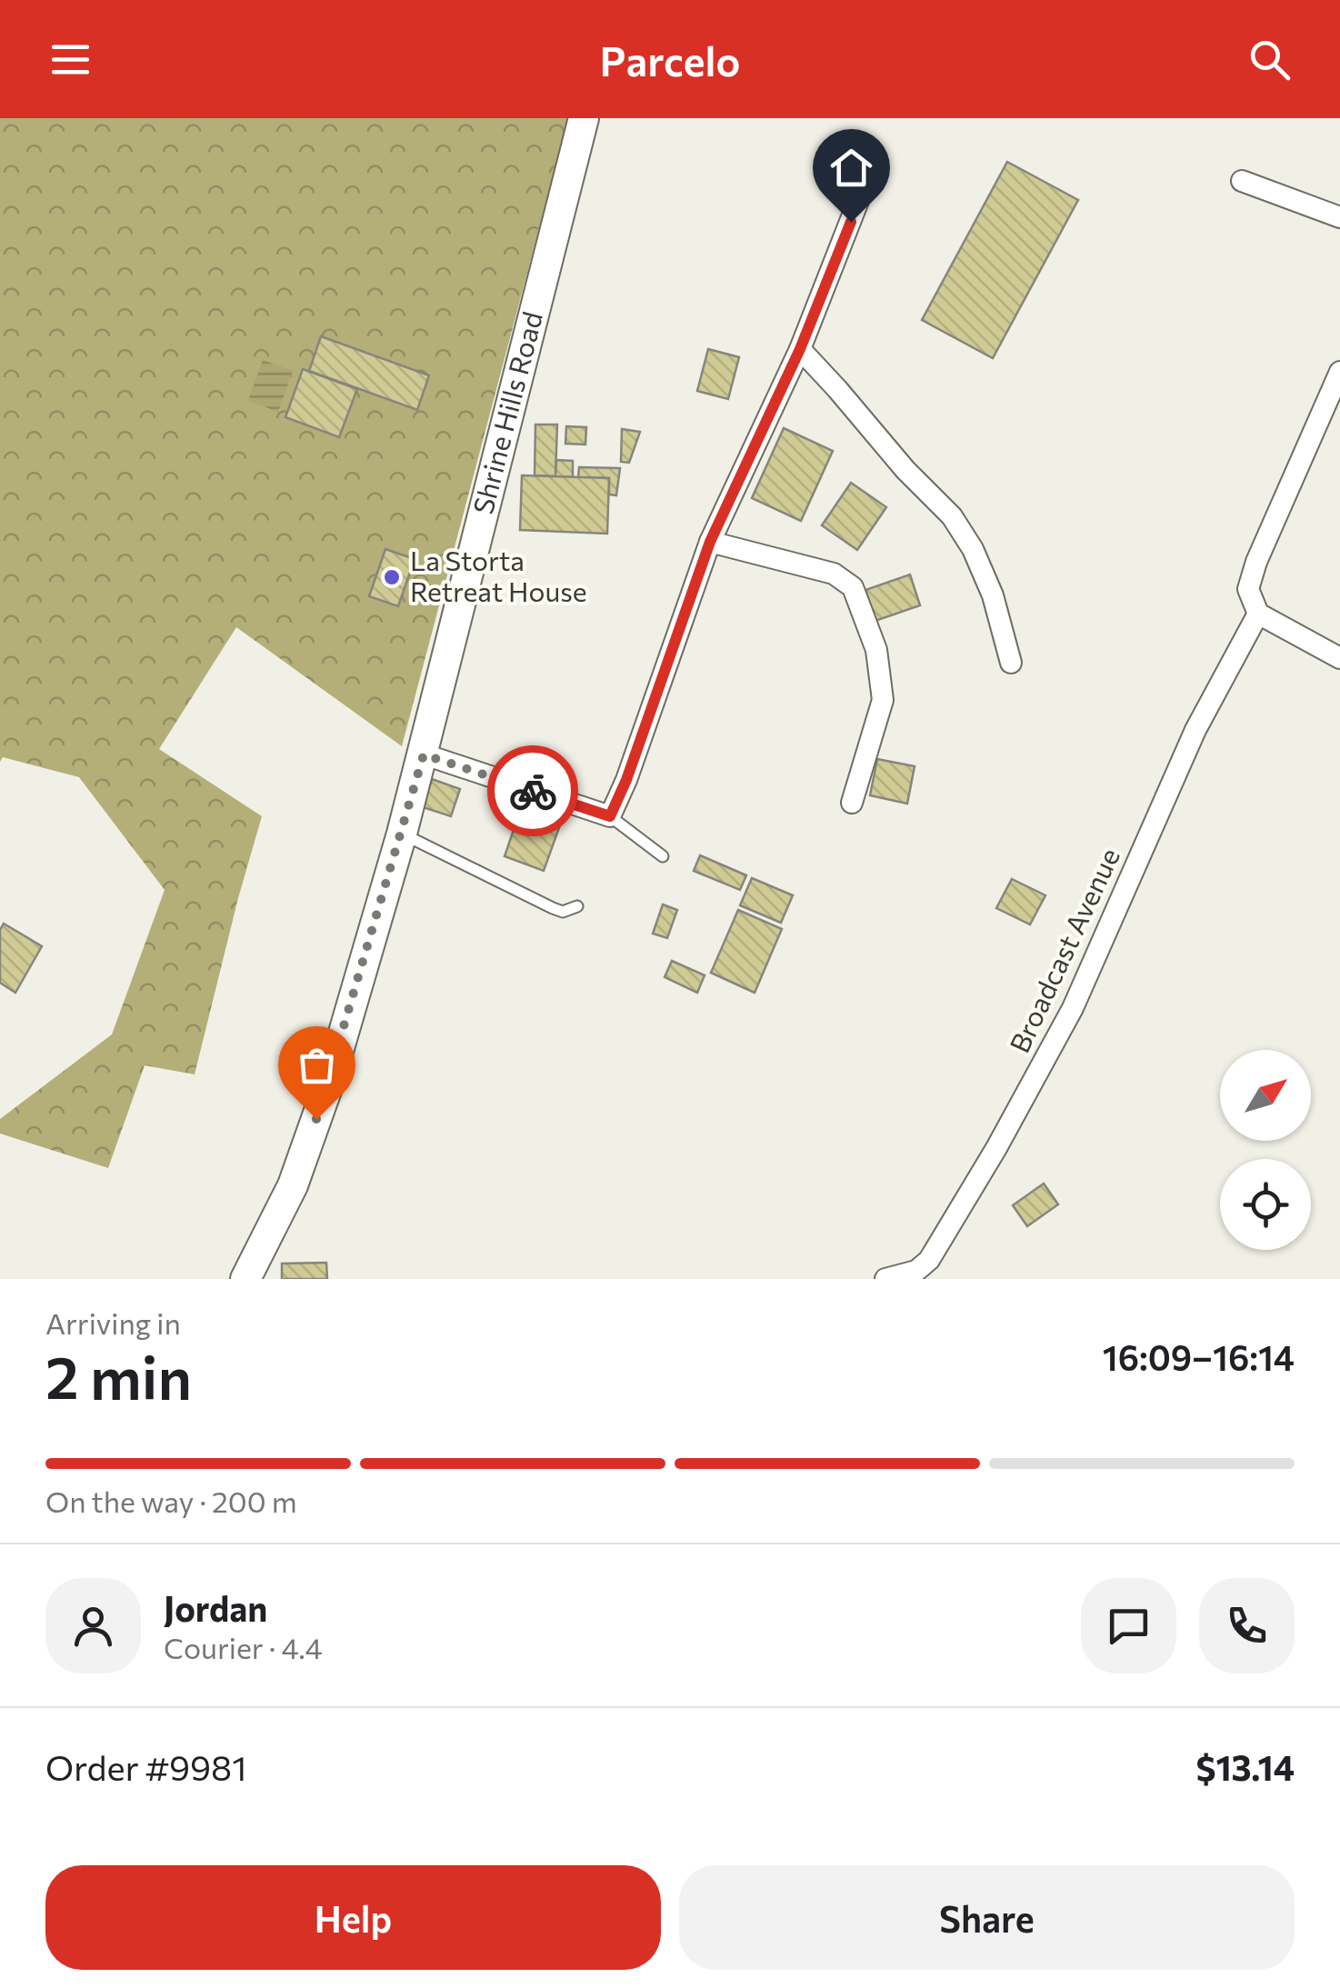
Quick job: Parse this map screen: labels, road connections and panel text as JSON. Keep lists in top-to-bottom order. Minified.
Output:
{"streets":{"street":["Shrine Hills Road","Broadcast Avenue"]},"places":["La Storta Retreat House"],"north":"top right","page":{"header":"Parcelo","heading":["2 min","Arriving in","16:09–16:14"],"panel":["Jordan","Courier · 4.4","Order #9981","$13.14"],"bar":"On the way · 200 m","buttons":["Help","Share"]}}
